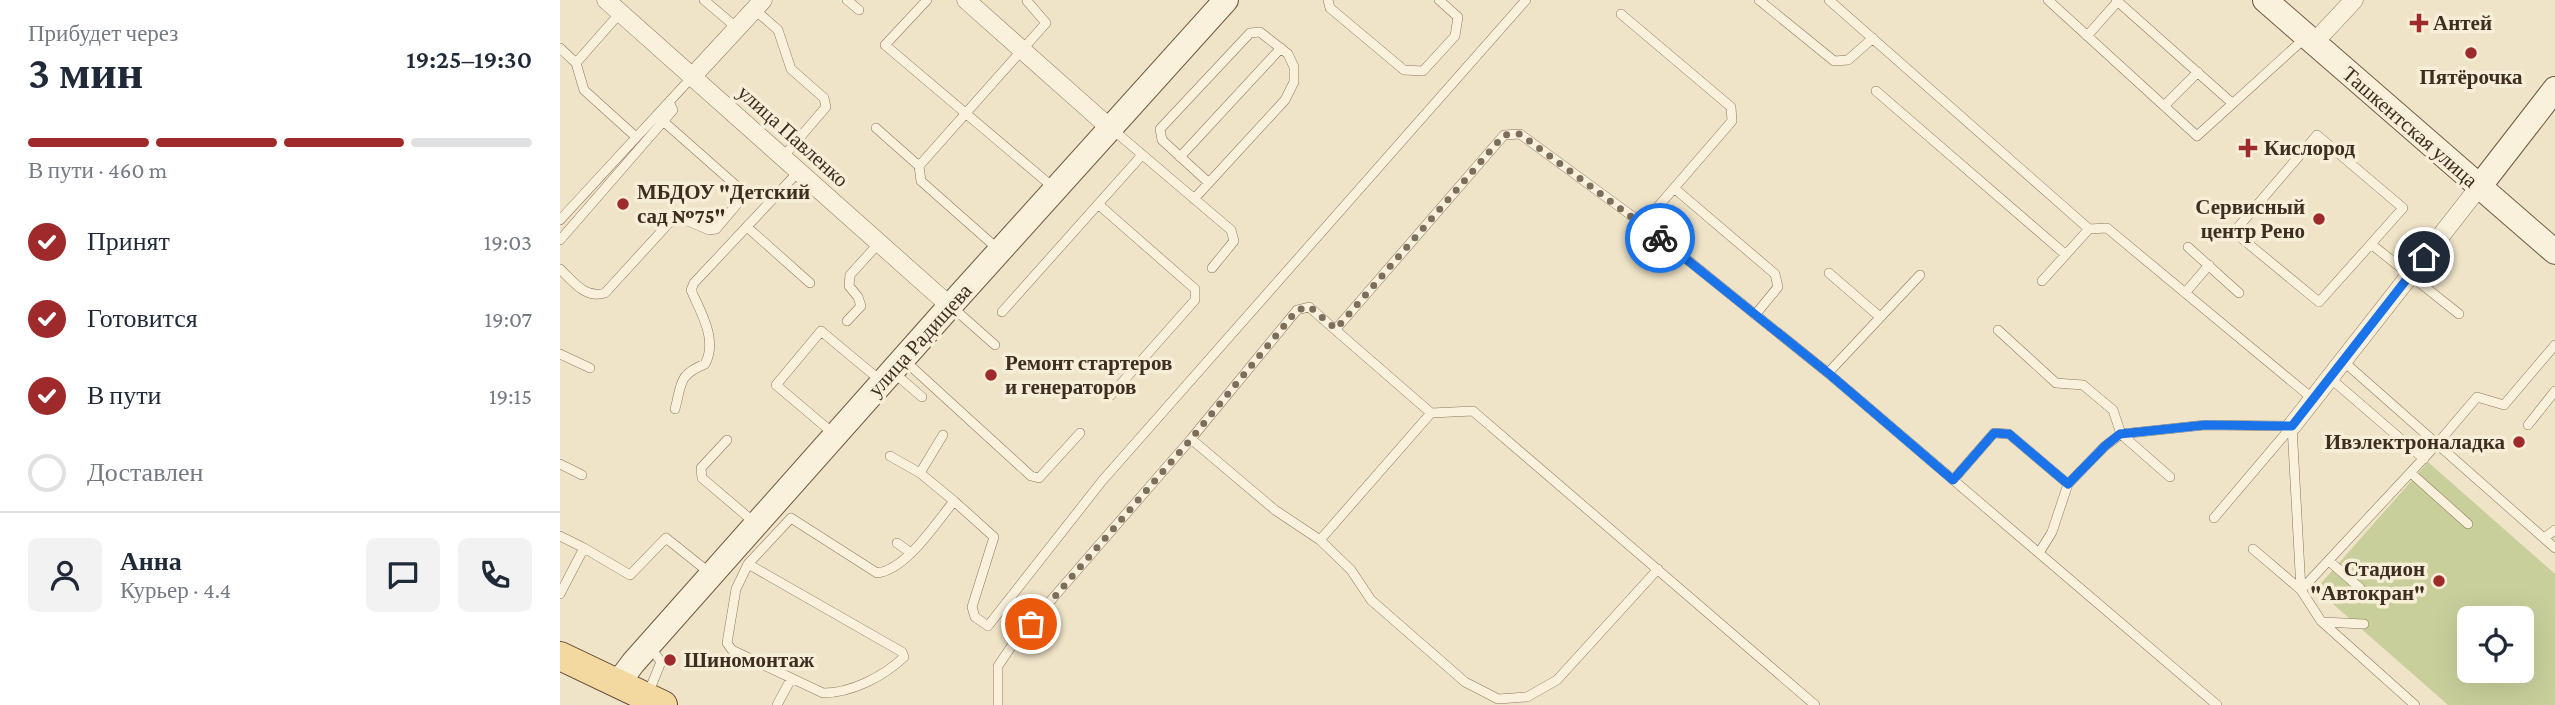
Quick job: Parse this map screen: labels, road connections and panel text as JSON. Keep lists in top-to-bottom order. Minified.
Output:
{"streets":{"street":["Ташкентская улица","улица Павленко","улица Радищева"]},"crossings":[["улица Павленко","улица Радищева"]],"places":{"health":["Антей","Кислород"],"other":["Пятёрочка","МБДОУ \"Детский сад №75\"","Сервисный центр Рено","Ремонт стартеров и генераторов","Ивэлектроналадка","Стадион \"Автокран\"","Шиномонтаж"]},"page":{"heading":["3 мин","Прибудет через","19:25–19:30"],"panel":["Анна","Курьер · 4.4"],"bar":"В пути · 460 m","list":[["Принят","19:03"],["Готовится","19:07"],["В пути","19:15"],"Доставлен"]}}
